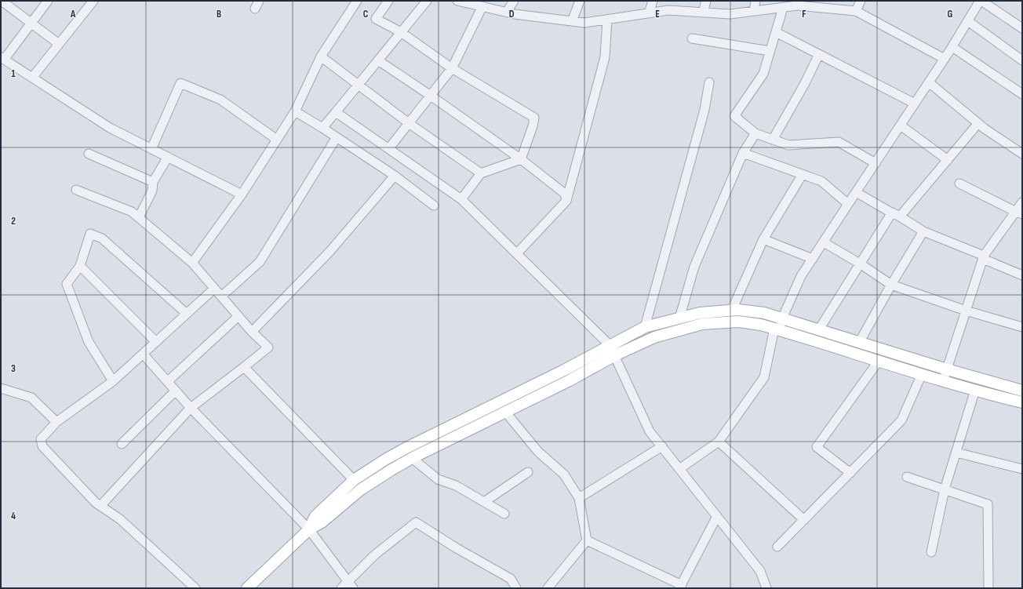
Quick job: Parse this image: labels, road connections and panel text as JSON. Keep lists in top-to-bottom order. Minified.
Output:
{"grid":{"columns":["A","B","C","D","E","F","G"],"rows":["1","2","3","4"]}}
